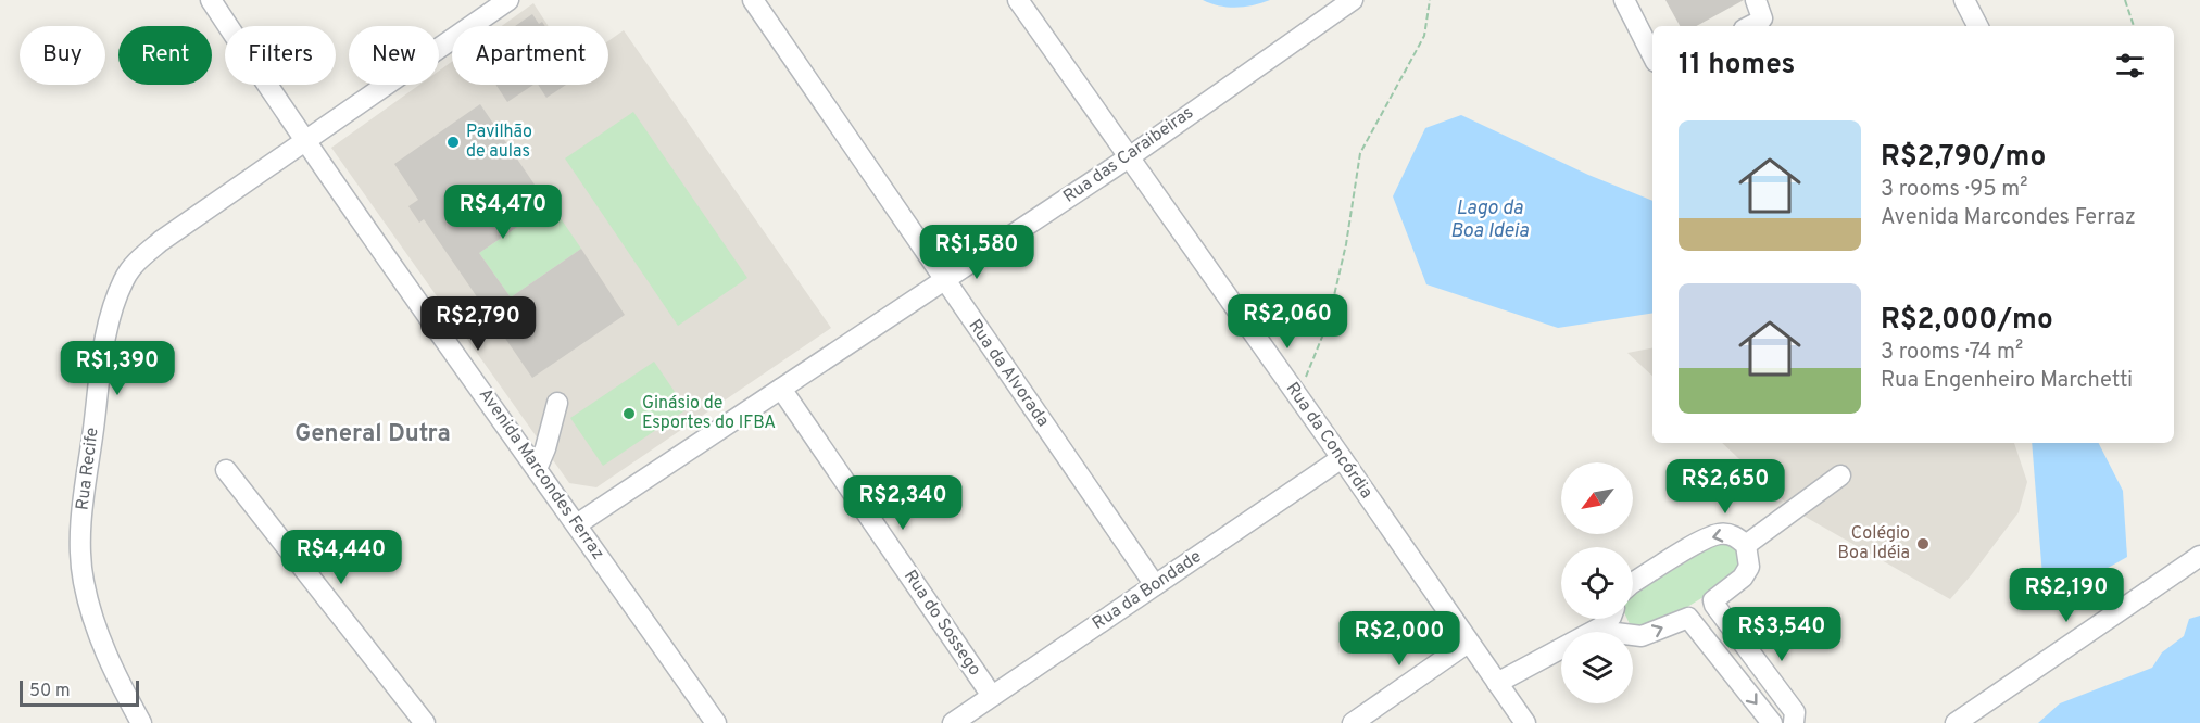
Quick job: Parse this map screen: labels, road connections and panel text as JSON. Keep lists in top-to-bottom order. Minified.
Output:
{"streets":{"street":["Rua das Caraibeiras","Rua da Alvorada","Rua da Concórdia","Rua Recife","Avenida Marcondes Ferraz","Rua da Bondade","Rua do Sossego"]},"crossings":[["Rua das Caraibeiras","Rua da Alvorada"],["Rua das Caraibeiras","Rua da Concórdia"],["Rua das Caraibeiras","Avenida Marcondes Ferraz"],["Rua das Caraibeiras","Rua do Sossego"],["Rua da Alvorada","Rua da Bondade"],["Rua da Concórdia","Rua da Bondade"],["Rua Recife","Avenida Marcondes Ferraz"],["Rua da Bondade","Rua do Sossego"]],"districts":["General Dutra"],"water":["Lago da Boa Ideia"],"places":["Pavilhão de aulas","Ginásio de Esportes do IFBA","Colégio Boa Idéia"],"scale_bar":"50 m","north":"bottom left","page":{"chip":["Buy","Rent","Filters","New","Apartment"],"heading":"11 homes","list":[{"name":"R$2,790/mo","note":"3 rooms · 95 m² · Avenida Marcondes Ferraz"},{"name":"R$2,000/mo","note":"3 rooms · 74 m² · Rua Engenheiro Marchetti"}],"price":["R$4,470","R$1,580","R$2,060","R$2,790","R$1,390","R$2,650","R$2,340","R$4,440","R$2,190","R$3,540","R$2,000"],"scale":"50 m"}}
